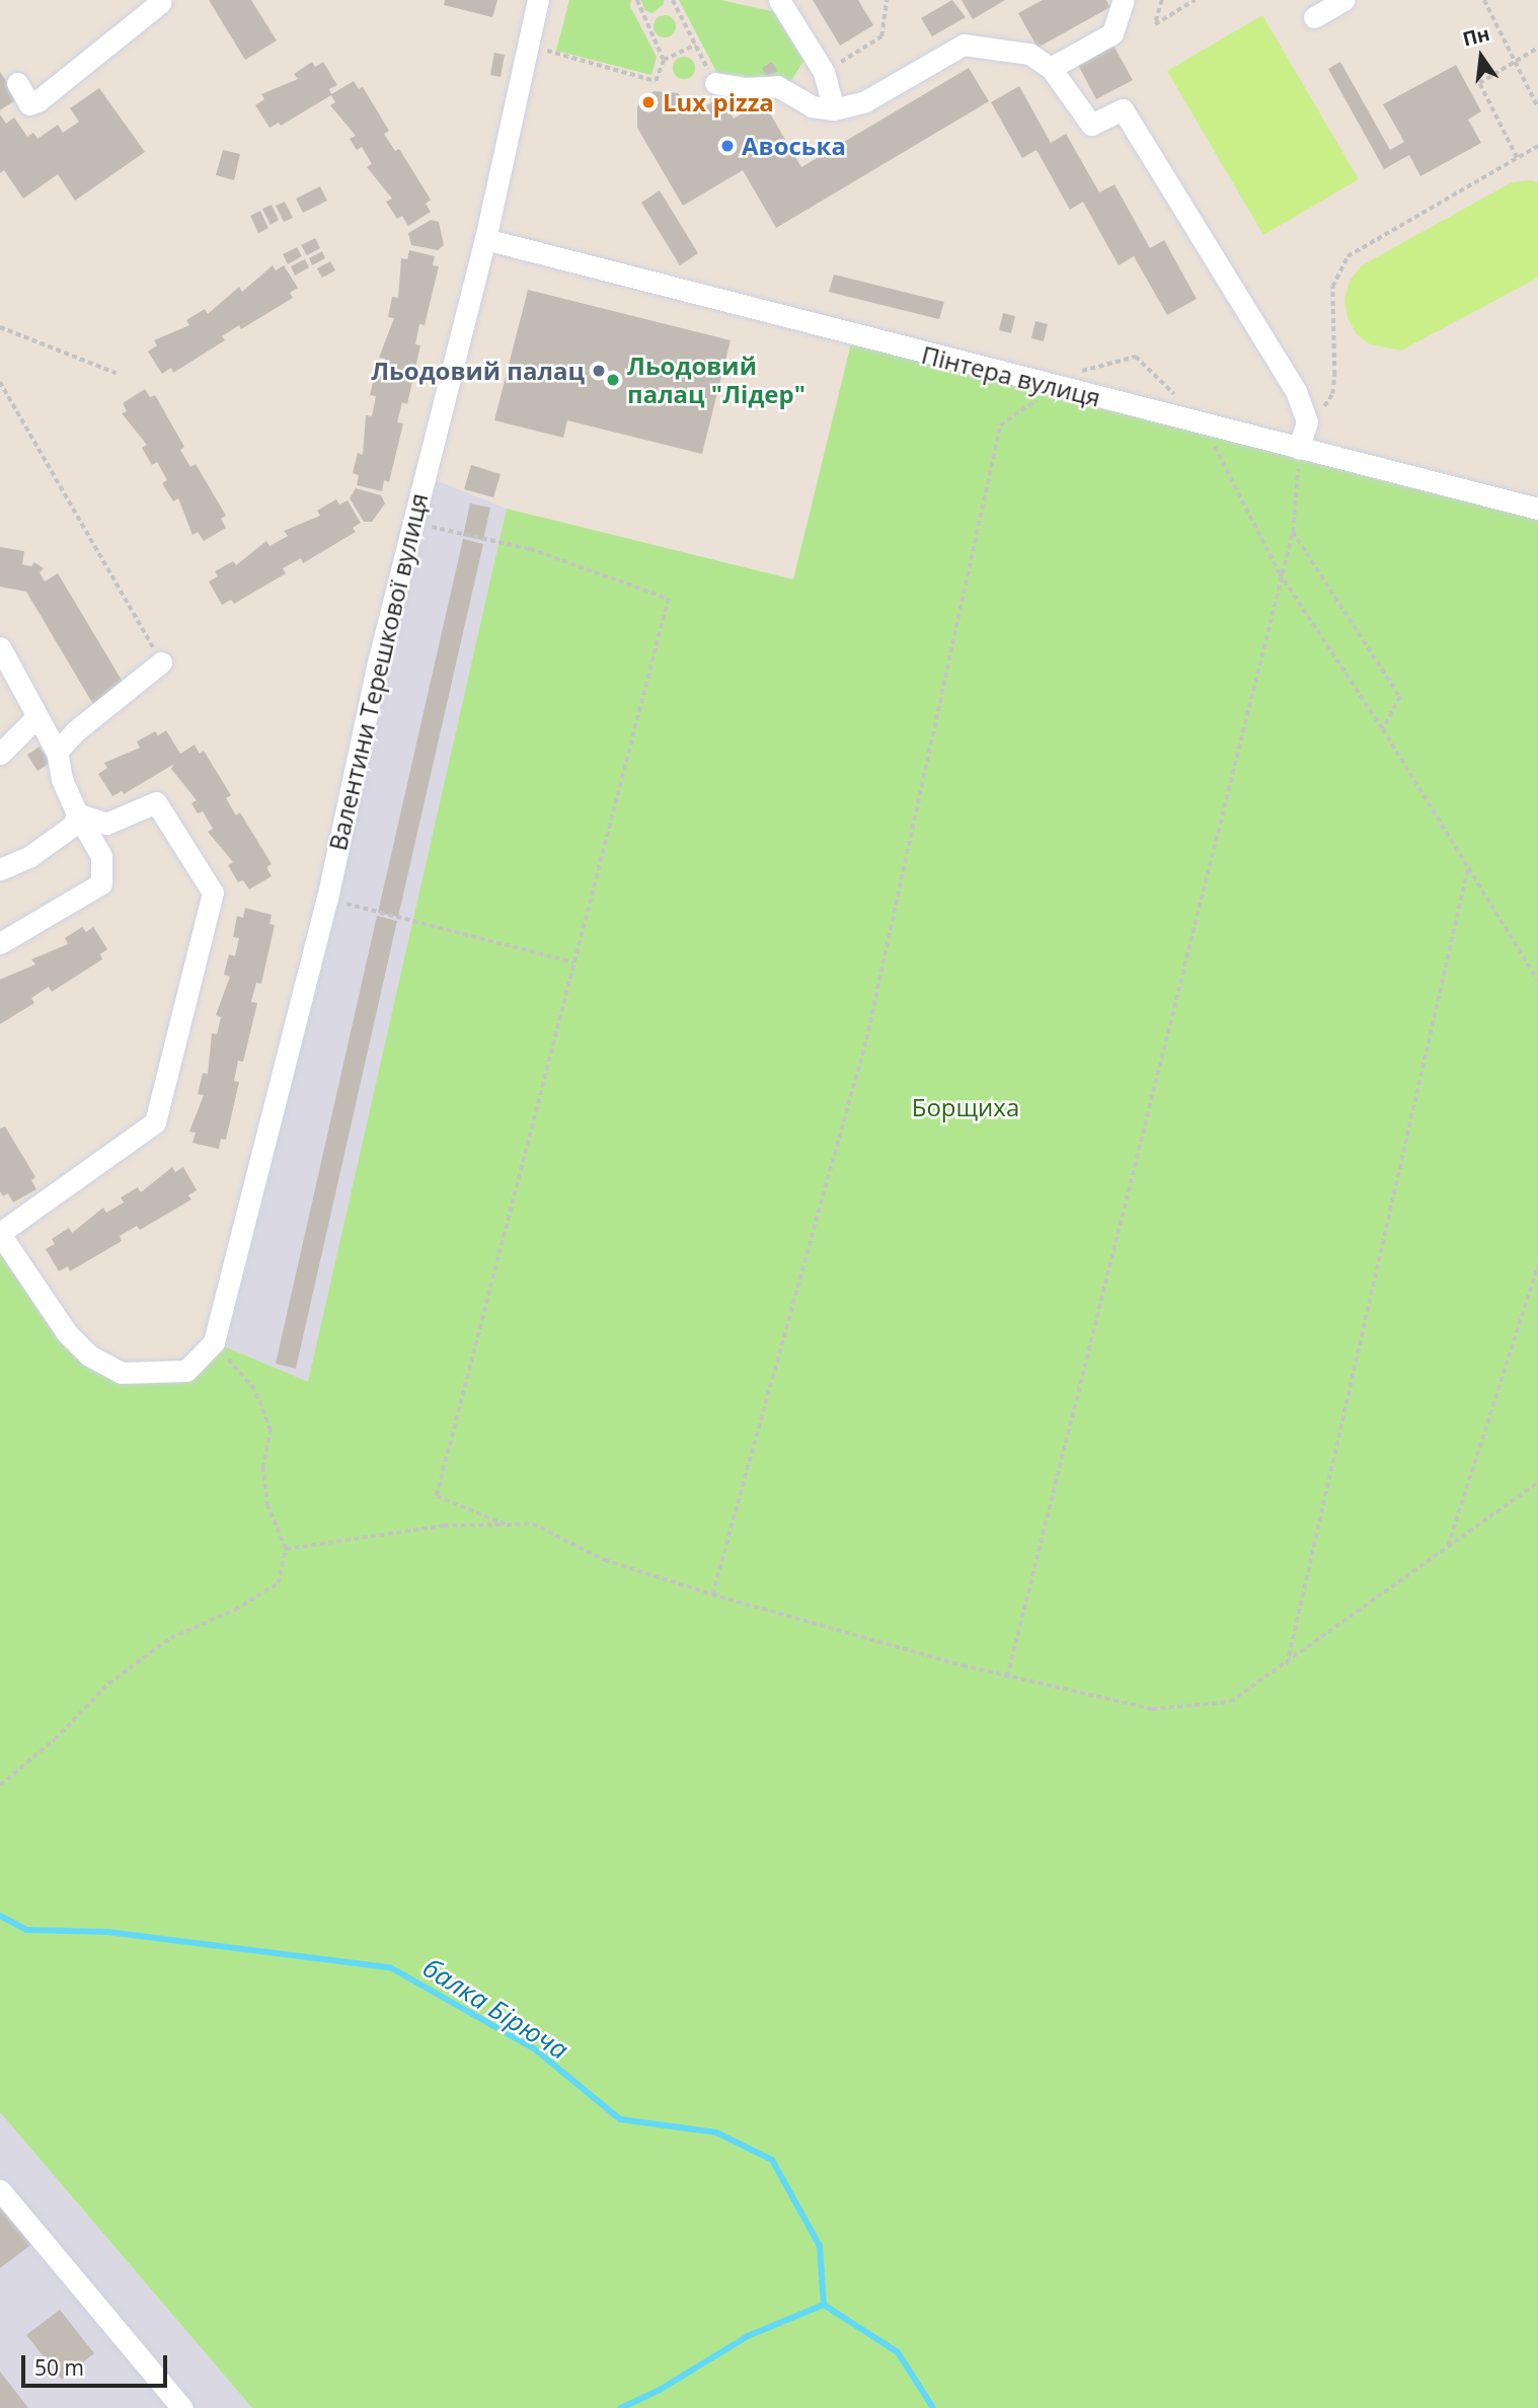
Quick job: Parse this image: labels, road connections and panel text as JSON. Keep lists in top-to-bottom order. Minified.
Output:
{"streets":{"street":["Пінтера вулиця","Валентини Терешкової вулиця"]},"crossings":[["Пінтера вулиця","Валентини Терешкової вулиця"]],"water":["балка Бірюча"],"parks":["Борщиха"],"places":["Lux pizza","Авоська","Льодовий палац","Льодовий палац \"Лідер\""],"scale_bar":"50 m","north":"top"}
